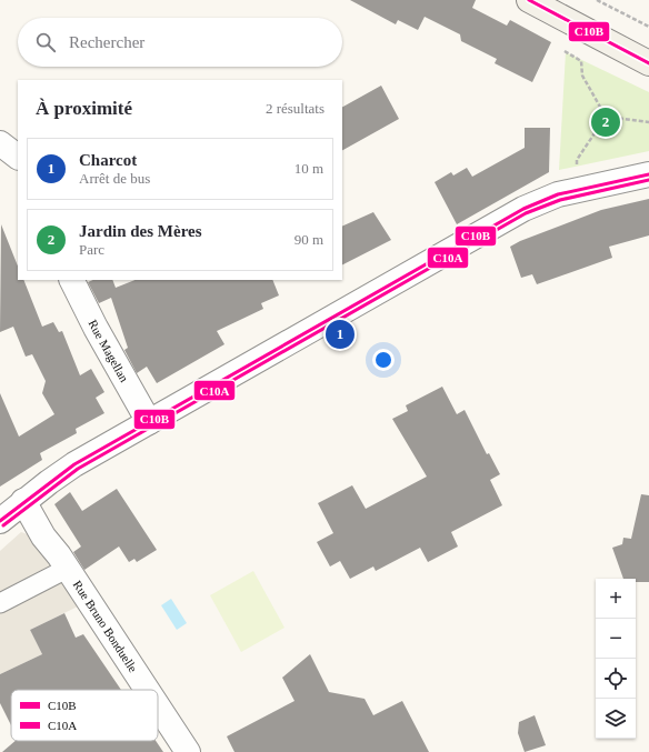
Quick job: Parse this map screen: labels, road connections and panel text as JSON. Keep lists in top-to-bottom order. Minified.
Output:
{"streets":{"street":["Rue Magellan","Rue Bruno Bonduelle"]},"lines":["transit line C10B","transit line C10A"],"legend":["C10B","C10A"],"page":{"search":"Rechercher","heading":["À proximité","2 résultats"],"pins":["2","1"],"list":[{"mark":"1","name":"Charcot","note":"Arrêt de bus","value":"10 m"},{"mark":"2","name":"Jardin des Mères","note":"Parc","value":"90 m"}],"map_buttons":["+","−"]}}
